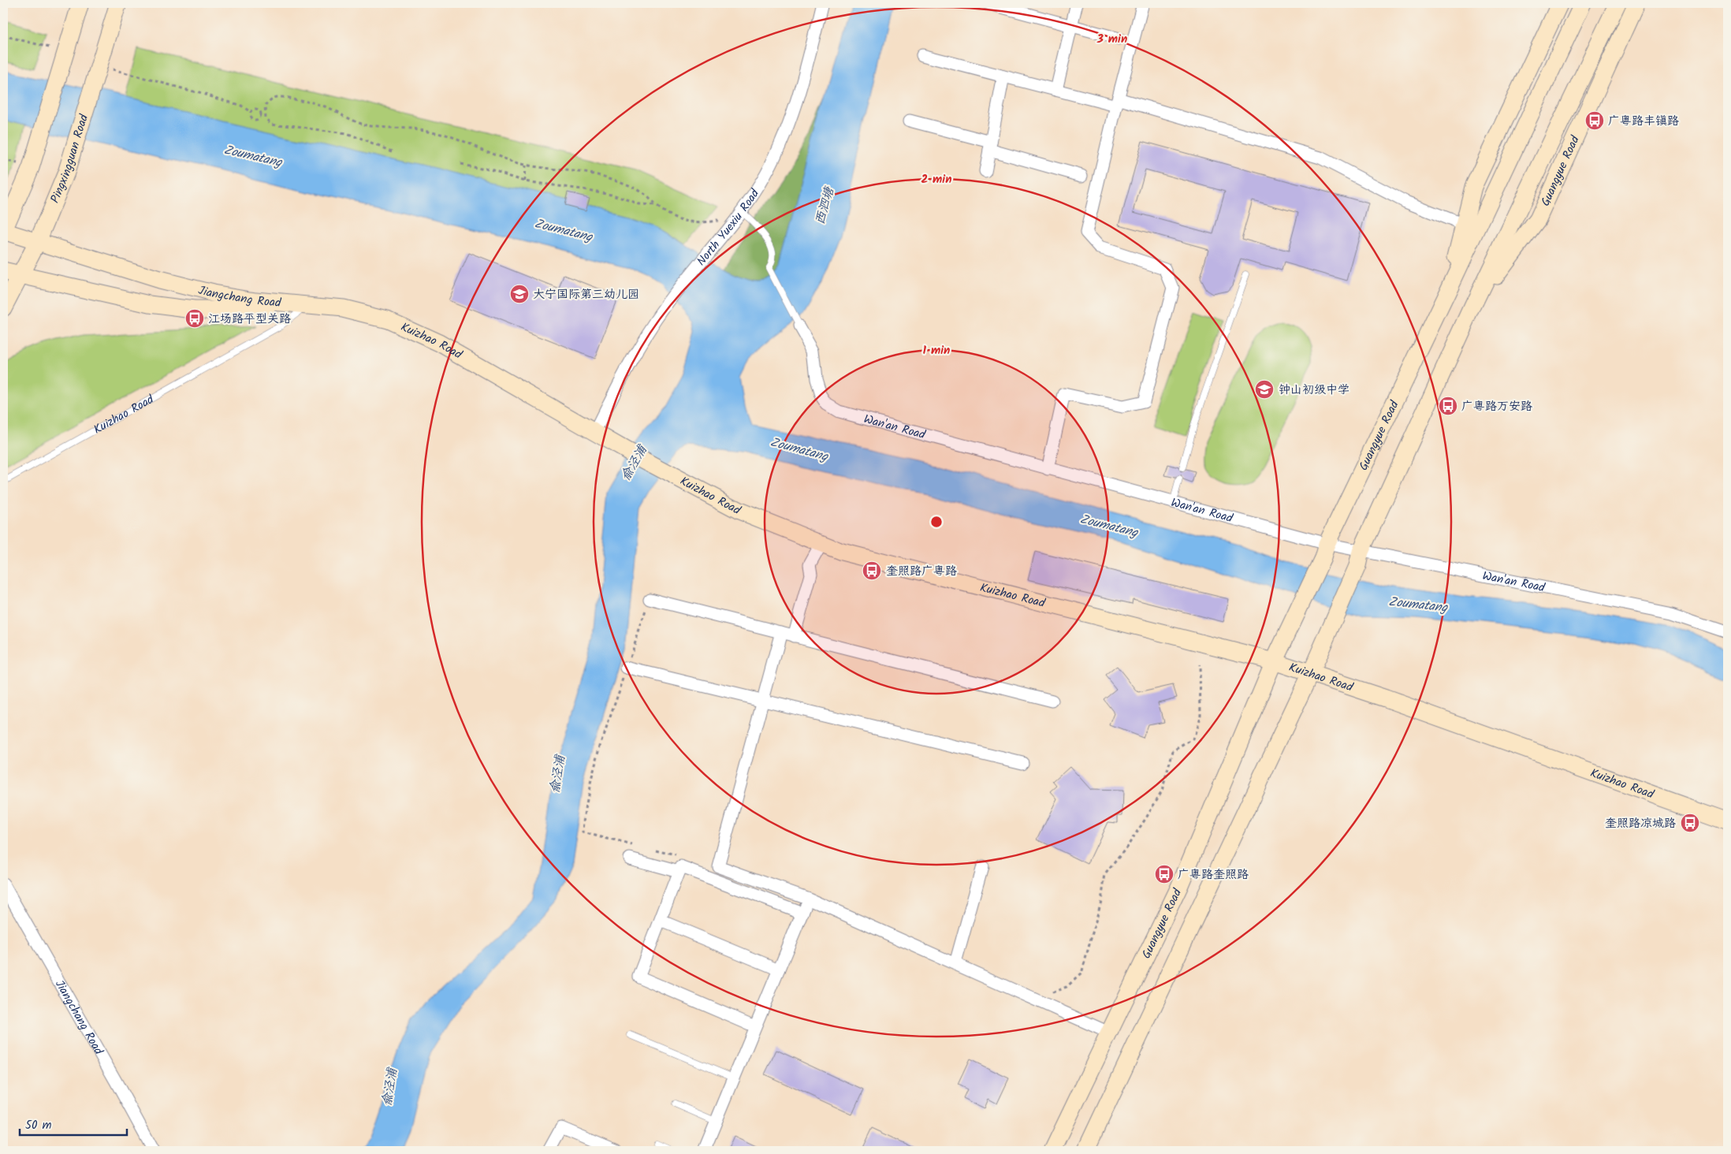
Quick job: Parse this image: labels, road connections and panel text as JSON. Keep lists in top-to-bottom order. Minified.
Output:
{"streets":{"main road":["Pingxingguan Road","Guangyue Road","Jiangchang Road","Kuizhao Road"],"street":["North Yuexiu Road","Wan'an Road"]},"crossings":[["Pingxingguan Road","Jiangchang Road"],["Guangyue Road","Kuizhao Road"],["Guangyue Road","Wan'an Road"],["North Yuexiu Road","Kuizhao Road"],["North Yuexiu Road","Wan'an Road"],["Jiangchang Road","Kuizhao Road"]],"water":["Zoumatang","西泗塘","俞泾浦"],"places":{"bus stop":["广粤路丰镇路","江场路平型关路","广粤路万安路","奎照路广粤路","奎照路凉城路","广粤路奎照路"],"school or university":["大宁国际第三幼儿园","钟山初级中学"]},"scale_bar":"50 m","rings":["3 min","2 min","1 min"]}
